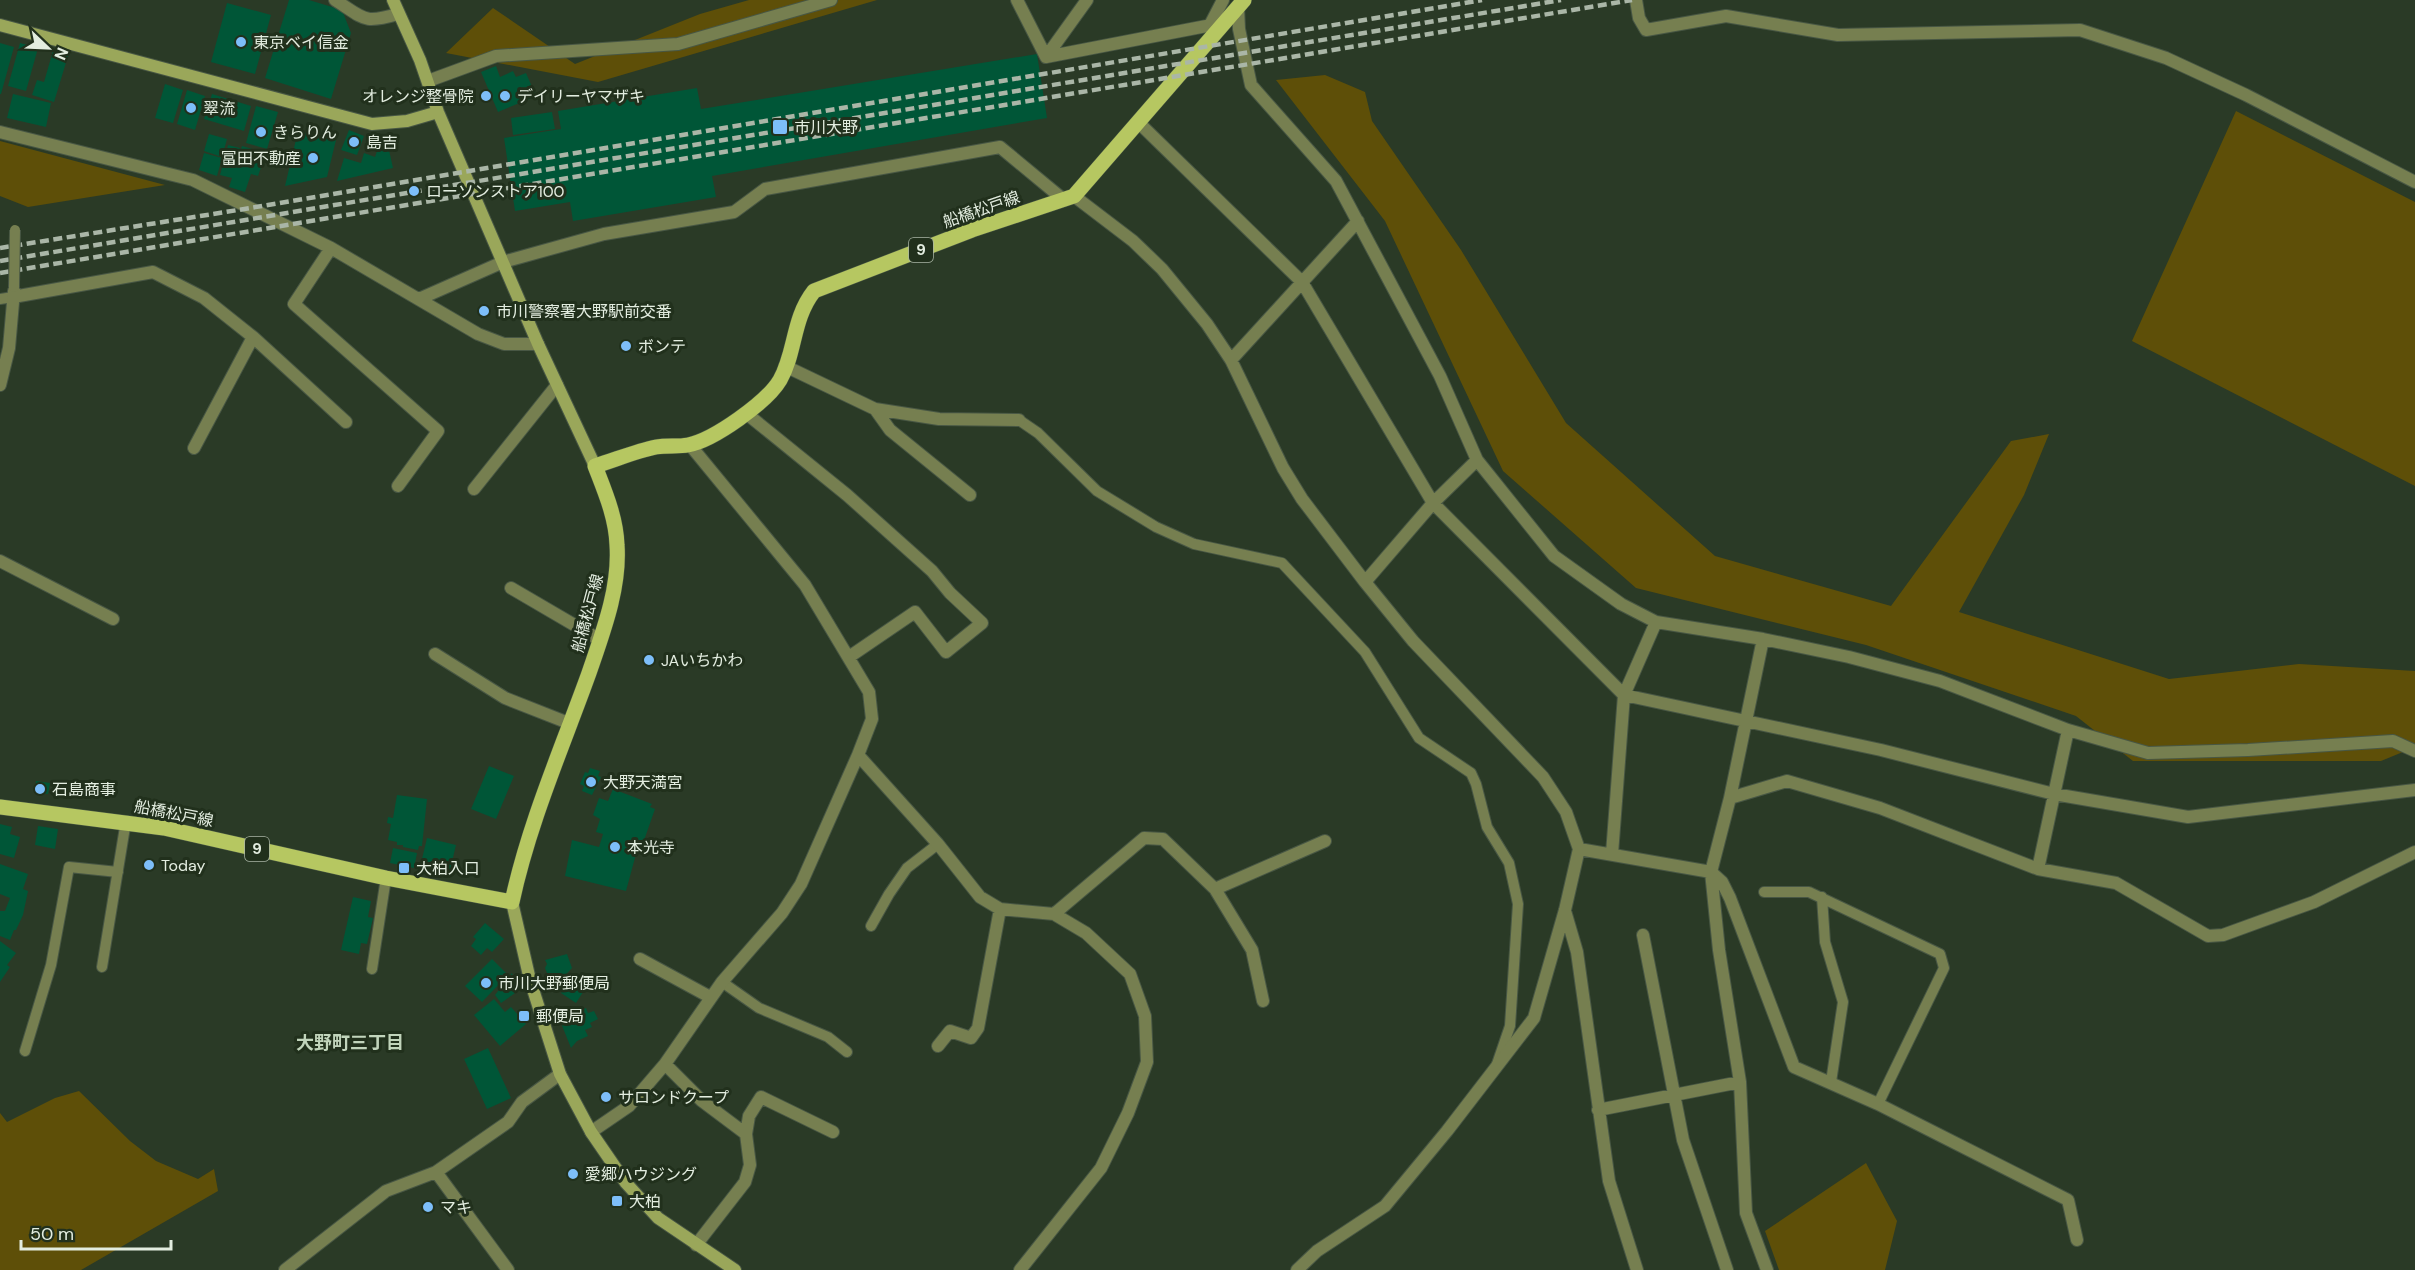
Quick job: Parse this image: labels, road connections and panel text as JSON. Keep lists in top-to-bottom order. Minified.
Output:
{"streets":{"main road":["船橋松戸線","9"]},"districts":["大野町三丁目"],"places":{"other":["東京ベイ信金","オレンジ整骨院","デイリーヤマザキ","翠流","きらりん","島吉","富田不動産","ローソンストア100","市川警察署大野駅前交番","ボンテ","JAいちかわ","大野天満宮","石島商事","本光寺","Today","市川大野郵便局","サロンドクープ","愛郷ハウジング","マキ"],"transit":["市川大野","大柏入口","郵便局","大柏"]},"scale_bar":"50 m","north":"bottom right"}
